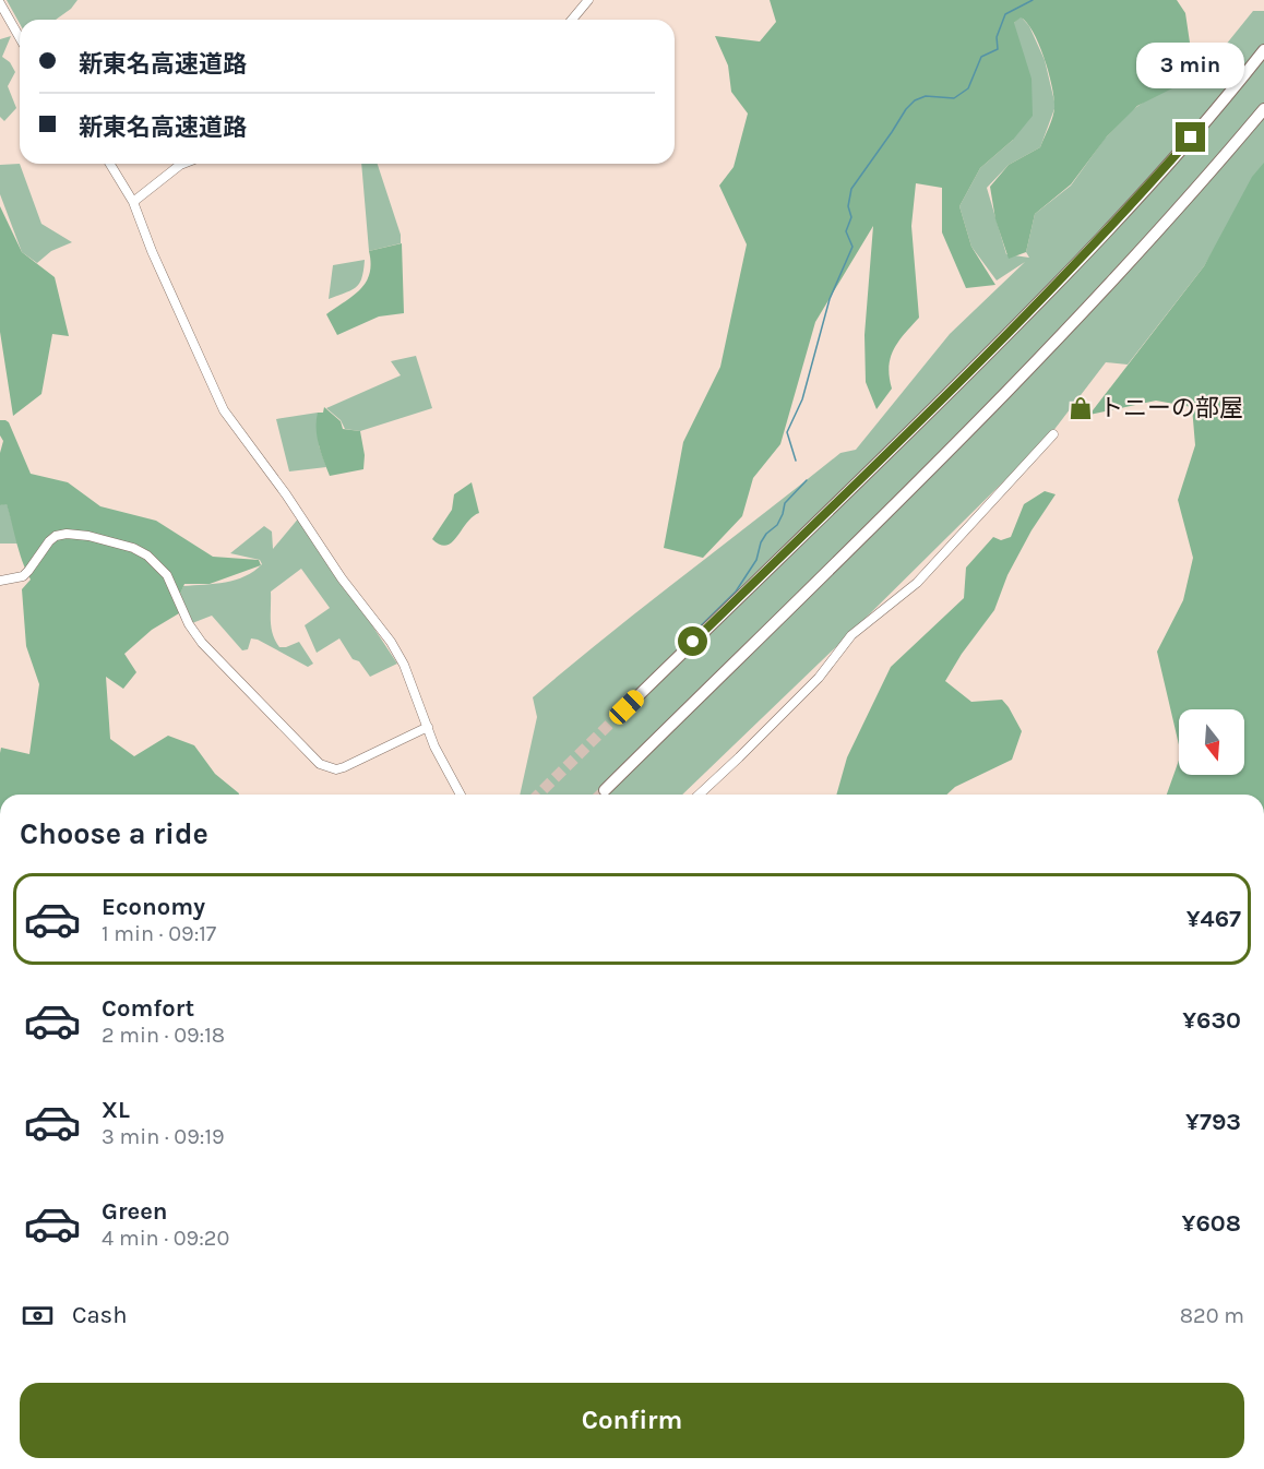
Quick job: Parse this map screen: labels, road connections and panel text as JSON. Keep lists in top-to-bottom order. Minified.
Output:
{"places":{"shop":["トニーの部屋"]},"north":"bottom","page":{"banner":["新東名高速道路","新東名高速道路"],"bubble":"3 min","heading":"Choose a ride","list":[{"name":"Economy","note":"1 min · 09:17","value":"¥467"},{"name":"Comfort","note":"2 min · 09:18","value":"¥630"},{"name":"XL","note":"3 min · 09:19","value":"¥793"},{"name":"Green","note":"4 min · 09:20","value":"¥608"}],"pay":["Cash","820 m"],"buttons":"Confirm"}}
